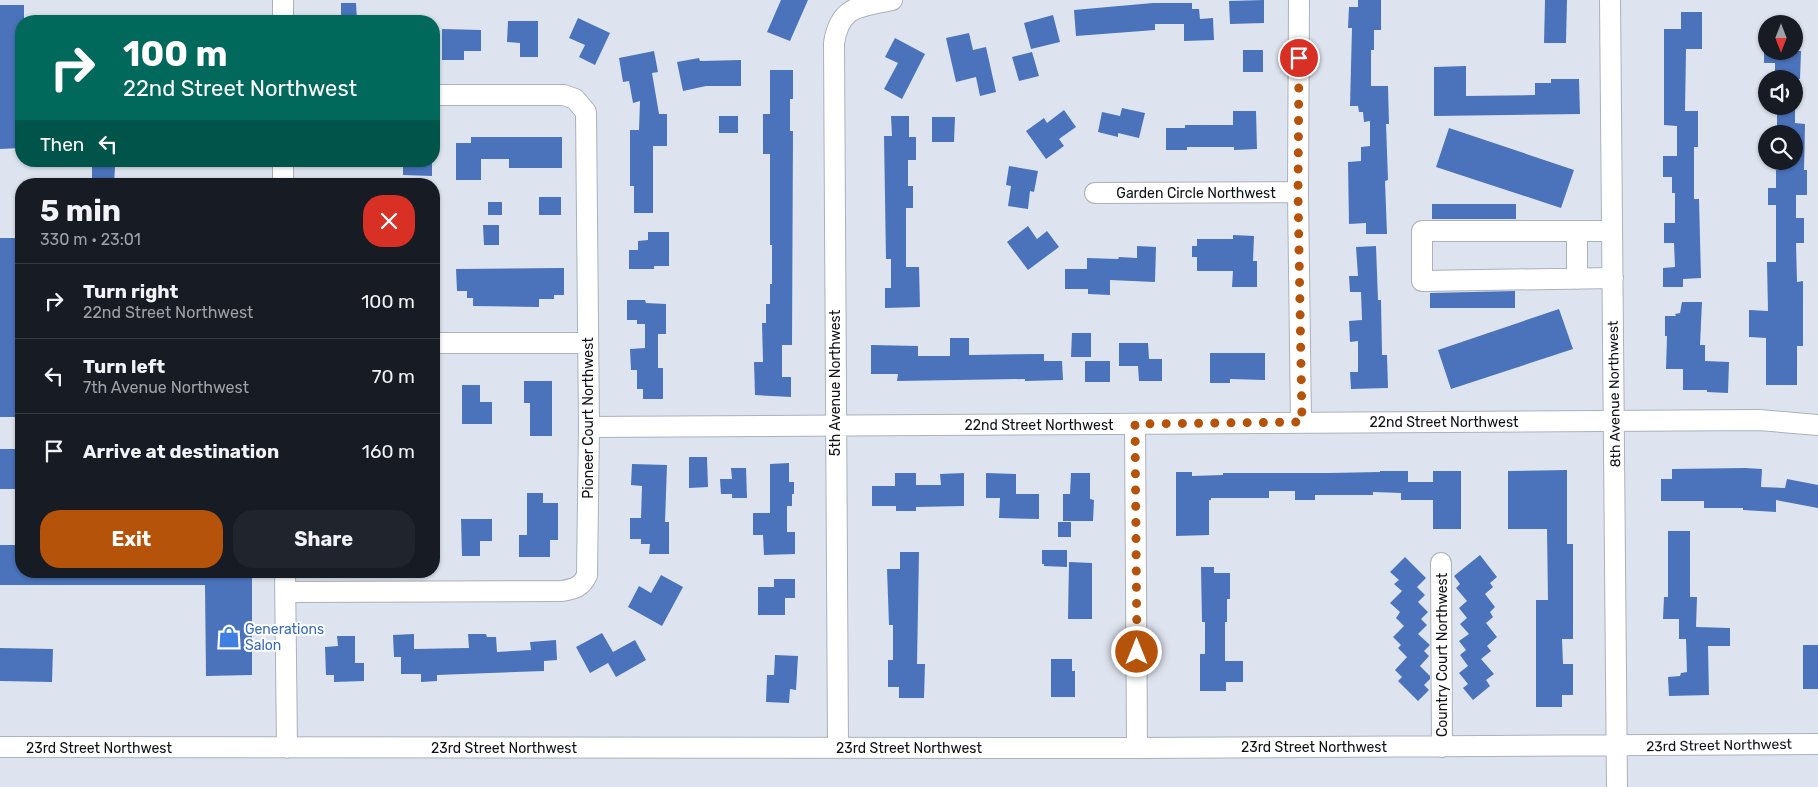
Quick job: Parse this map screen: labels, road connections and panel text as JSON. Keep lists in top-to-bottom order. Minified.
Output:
{"streets":{"street":["Garden Circle Northwest","5th Avenue Northwest","8th Avenue Northwest","Pioneer Court Northwest","22nd Street Northwest","Country Court Northwest","23rd Street Northwest"]},"crossings":[["5th Avenue Northwest","22nd Street Northwest"],["5th Avenue Northwest","23rd Street Northwest"],["8th Avenue Northwest","22nd Street Northwest"],["8th Avenue Northwest","23rd Street Northwest"],["Pioneer Court Northwest","22nd Street Northwest"],["Country Court Northwest","23rd Street Northwest"]],"places":{"shop":["Generations Salon"]},"north":"bottom","page":{"turn":["100 m","22nd Street Northwest"],"then":"Then","heading":["5 min","330 m · 23:01"],"list":[{"name":"Turn right","note":"22nd Street Northwest","value":"100 m"},{"name":"Turn left","note":"7th Avenue Northwest","value":"70 m"},{"name":"Arrive at destination","value":"160 m"}],"buttons":["Exit","Share"]}}
